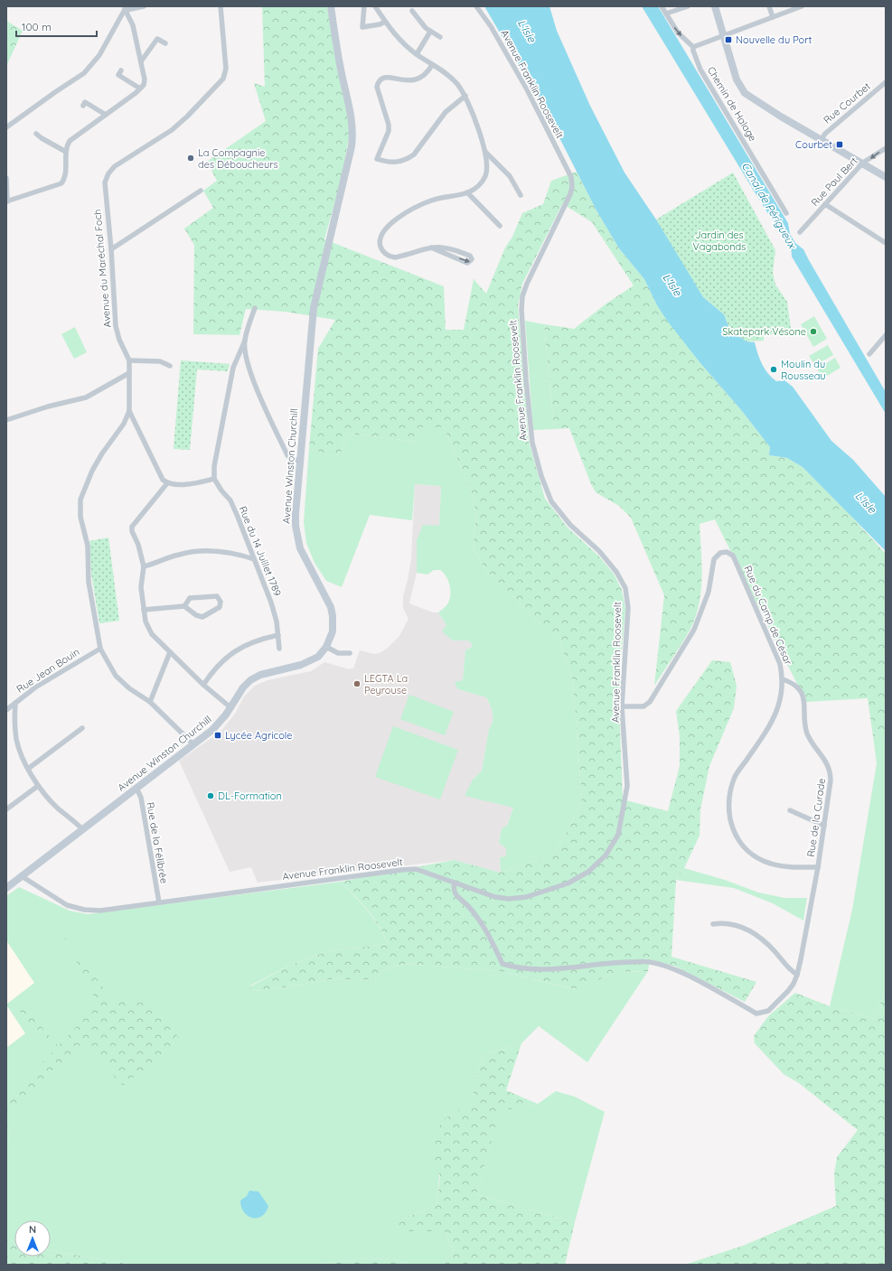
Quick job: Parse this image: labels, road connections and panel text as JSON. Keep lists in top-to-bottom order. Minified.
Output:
{"streets":{"main road":["Avenue Winston Churchill"],"street":["Avenue Franklin Roosevelt","Rue Courbet","Chemin de Halage","Rue Paul Bert","Avenue du Maréchal Foch","Rue du 14 Juillet 1789","Rue du Camp de César","Rue Jean Bouin","Rue de la Curade","Rue de la Félibrée"]},"crossings":[["Avenue Franklin Roosevelt","Avenue Winston Churchill"],["Avenue Franklin Roosevelt","Rue du Camp de César"],["Avenue Franklin Roosevelt","Rue de la Félibrée"],["Avenue du Maréchal Foch","Avenue Winston Churchill"],["Avenue du Maréchal Foch","Rue Jean Bouin"],["Avenue Winston Churchill","Rue de la Félibrée"],["Rue du Camp de César","Rue de la Curade"]],"water":["L'Isle","Canal de Périgueux"],"parks":["Jardin des Vagabonds"],"places":{"transit":["Nouvelle du Port","Courbet","Lycée Agricole"],"other":["La Compagnie des Déboucheurs","Skatepark Vésone","Moulin du Rousseau","LEGTA La Peyrouse","DL-Formation"]},"scale_bar":"100 m","north":"top"}
